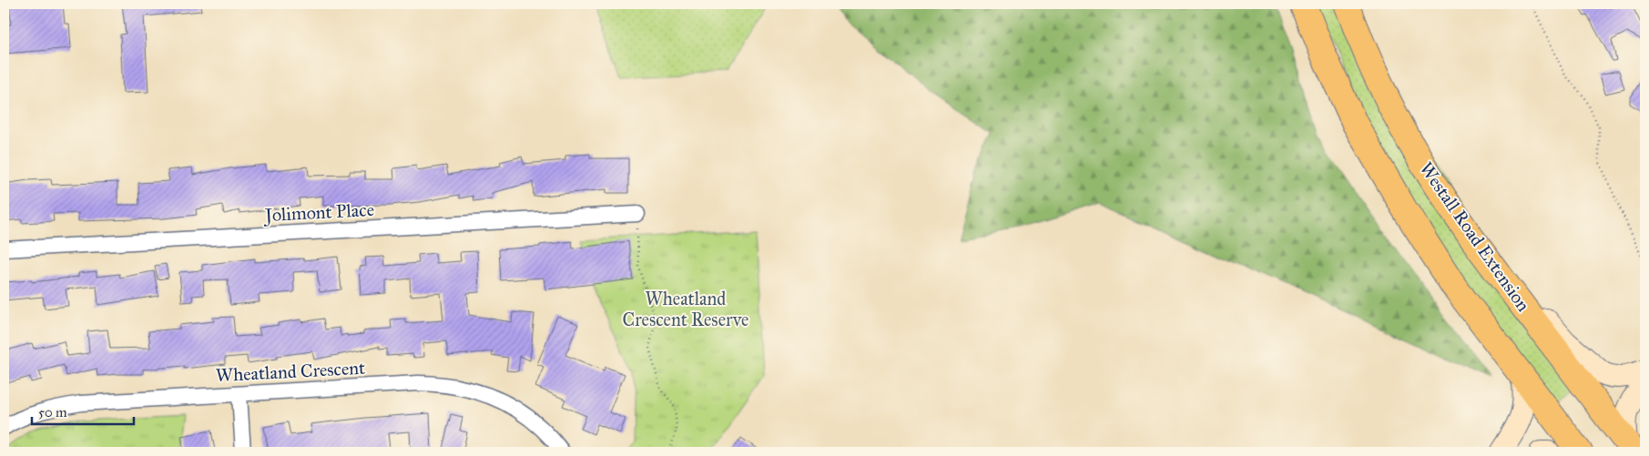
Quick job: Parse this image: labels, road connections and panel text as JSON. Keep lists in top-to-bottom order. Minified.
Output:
{"streets":{"highway":["Westall Road Extension"],"street":["Jolimont Place","Wheatland Crescent"]},"parks":["Wheatland Crescent Reserve"],"scale_bar":"50 m"}
